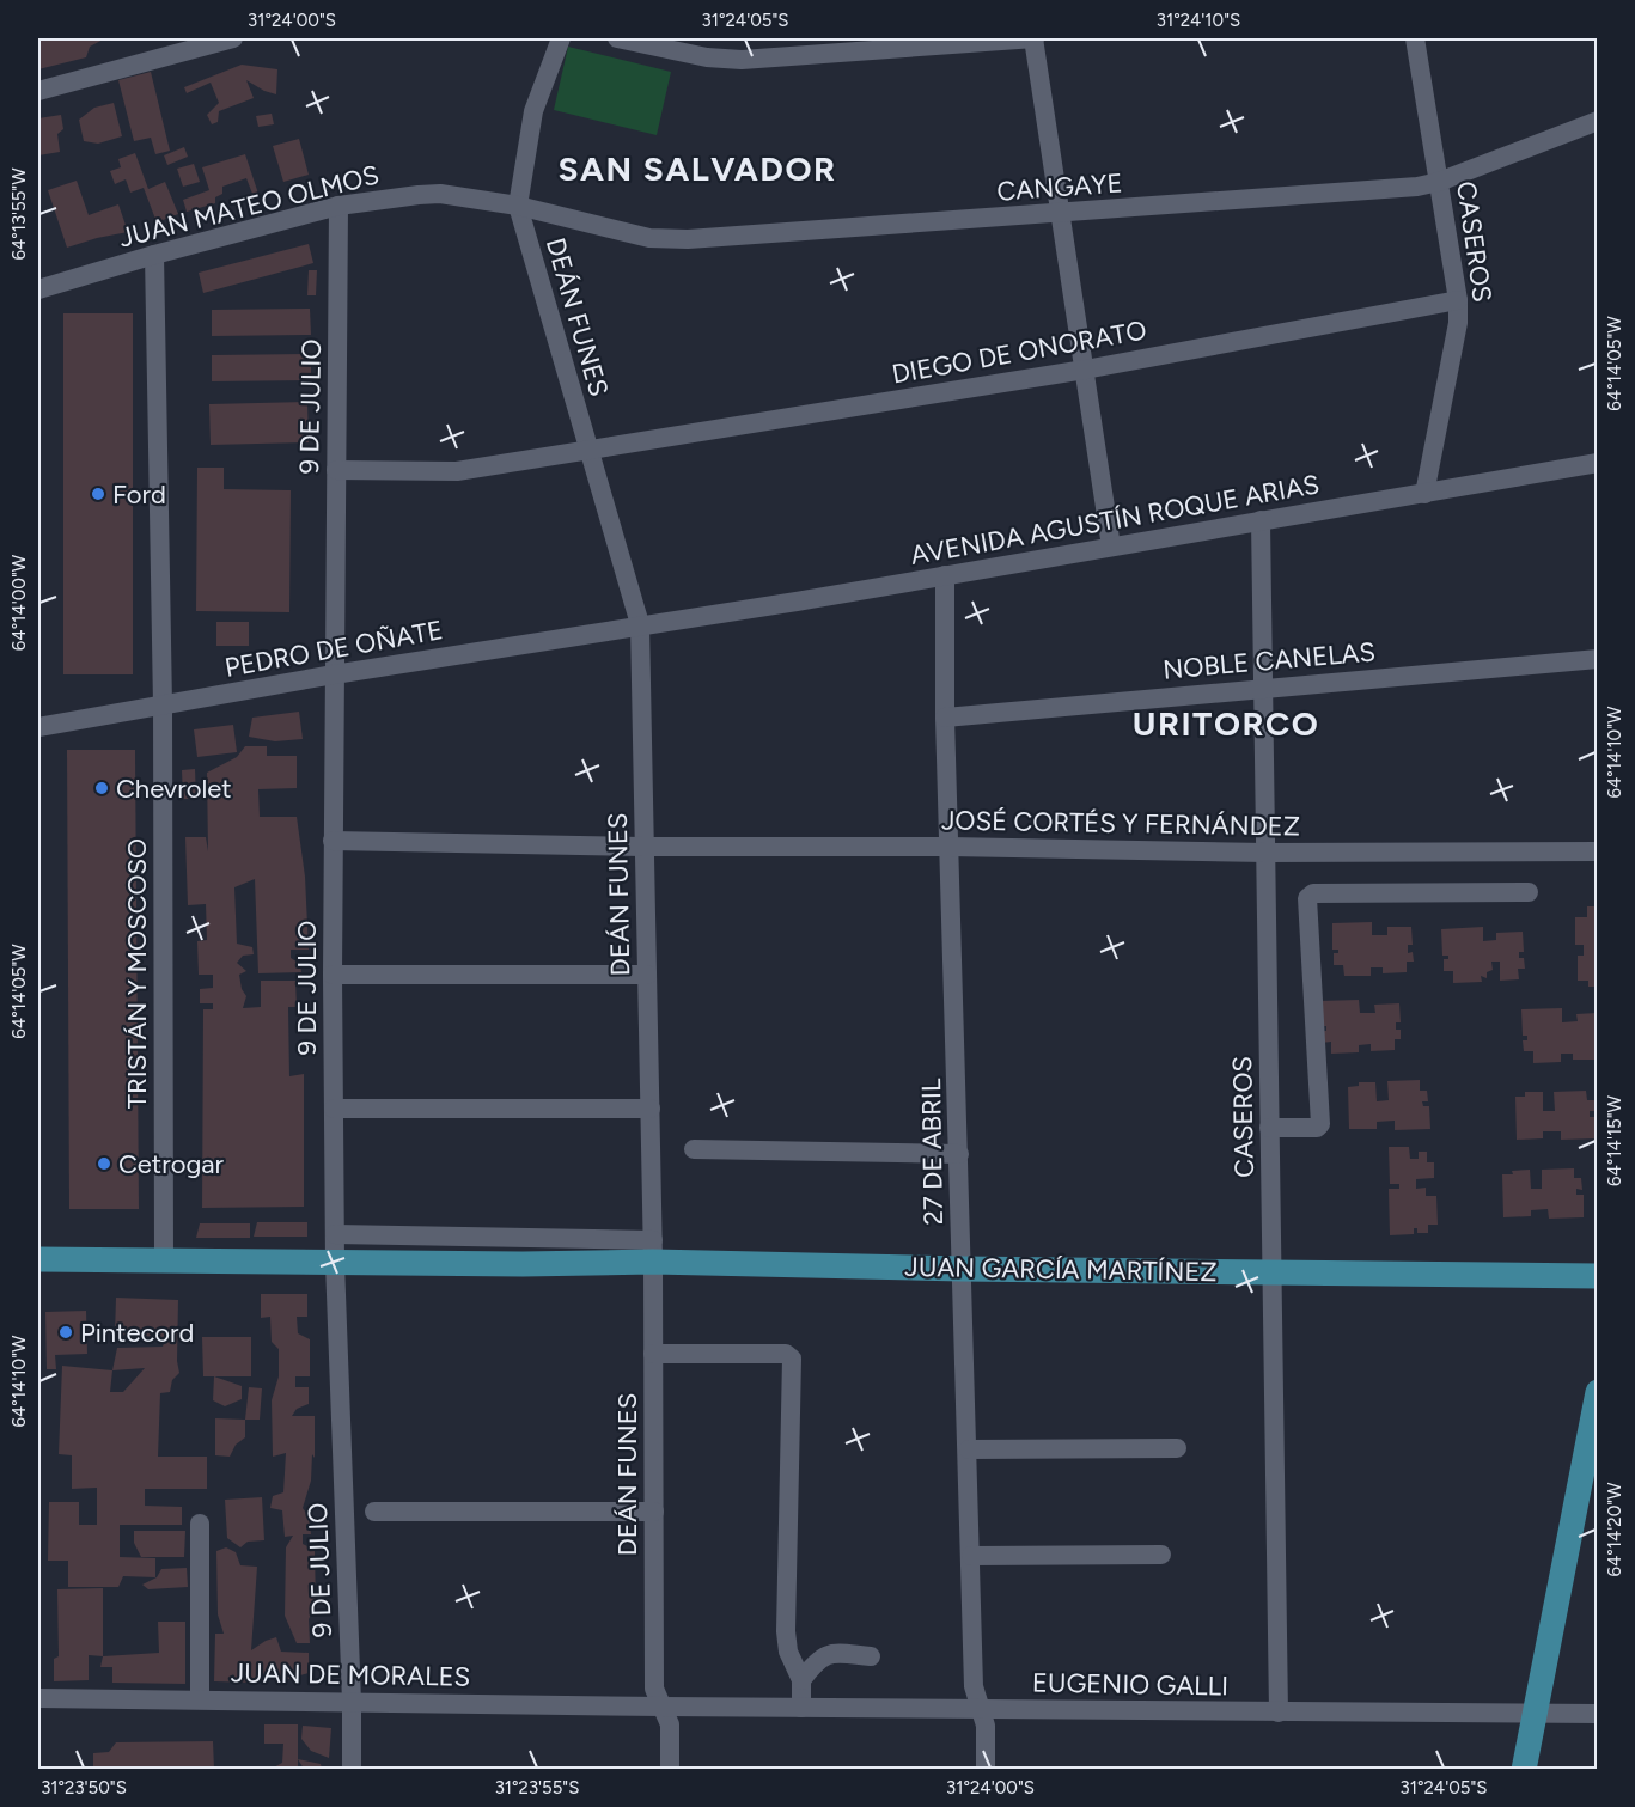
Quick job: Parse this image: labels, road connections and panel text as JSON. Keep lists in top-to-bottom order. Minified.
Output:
{"streets":{"main road":["JUAN GARCÍA MARTÍNEZ"],"street":["CANGAYE","JUAN MATEO OLMOS","CASEROS","DEÁN FUNES","DIEGO DE ONORATO","9 DE JULIO","AVENIDA AGUSTÍN ROQUE ARIAS","PEDRO DE OÑATE","NOBLE CANELAS","JOSÉ CORTÉS Y FERNÁNDEZ","TRISTÁN Y MOSCOSO","27 DE ABRIL","JUAN DE MORALES","EUGENIO GALLI"]},"crossings":[["CANGAYE","JUAN MATEO OLMOS"],["CANGAYE","CASEROS"],["CANGAYE","DEÁN FUNES"],["JUAN MATEO OLMOS","DEÁN FUNES"],["JUAN MATEO OLMOS","9 DE JULIO"],["JUAN MATEO OLMOS","TRISTÁN Y MOSCOSO"],["CASEROS","DIEGO DE ONORATO"],["CASEROS","AVENIDA AGUSTÍN ROQUE ARIAS"],["CASEROS","NOBLE CANELAS"],["CASEROS","JOSÉ CORTÉS Y FERNÁNDEZ"],["CASEROS","JUAN GARCÍA MARTÍNEZ"],["CASEROS","EUGENIO GALLI"],["DEÁN FUNES","DIEGO DE ONORATO"],["DEÁN FUNES","AVENIDA AGUSTÍN ROQUE ARIAS"],["DEÁN FUNES","PEDRO DE OÑATE"],["DEÁN FUNES","JOSÉ CORTÉS Y FERNÁNDEZ"],["DEÁN FUNES","JUAN GARCÍA MARTÍNEZ"],["DEÁN FUNES","JUAN DE MORALES"],["DEÁN FUNES","EUGENIO GALLI"],["DIEGO DE ONORATO","9 DE JULIO"],["9 DE JULIO","PEDRO DE OÑATE"],["9 DE JULIO","JOSÉ CORTÉS Y FERNÁNDEZ"],["9 DE JULIO","JUAN GARCÍA MARTÍNEZ"],["9 DE JULIO","JUAN DE MORALES"],["AVENIDA AGUSTÍN ROQUE ARIAS","PEDRO DE OÑATE"],["AVENIDA AGUSTÍN ROQUE ARIAS","27 DE ABRIL"],["PEDRO DE OÑATE","TRISTÁN Y MOSCOSO"],["NOBLE CANELAS","27 DE ABRIL"],["JOSÉ CORTÉS Y FERNÁNDEZ","27 DE ABRIL"],["TRISTÁN Y MOSCOSO","JUAN GARCÍA MARTÍNEZ"],["27 DE ABRIL","JUAN GARCÍA MARTÍNEZ"],["27 DE ABRIL","EUGENIO GALLI"],["JUAN DE MORALES","EUGENIO GALLI"]],"districts":["SAN SALVADOR","URITORCO"],"places":["Ford","Chevrolet","Cetrogar","Pintecord"],"coordinates":["31°24'00\"S","31°24'05\"S","31°24'10\"S","64°13'55\"W","64°14'05\"W","64°14'00\"W","64°14'10\"W","64°14'15\"W","64°14'20\"W","31°23'50\"S","31°23'55\"S"]}
